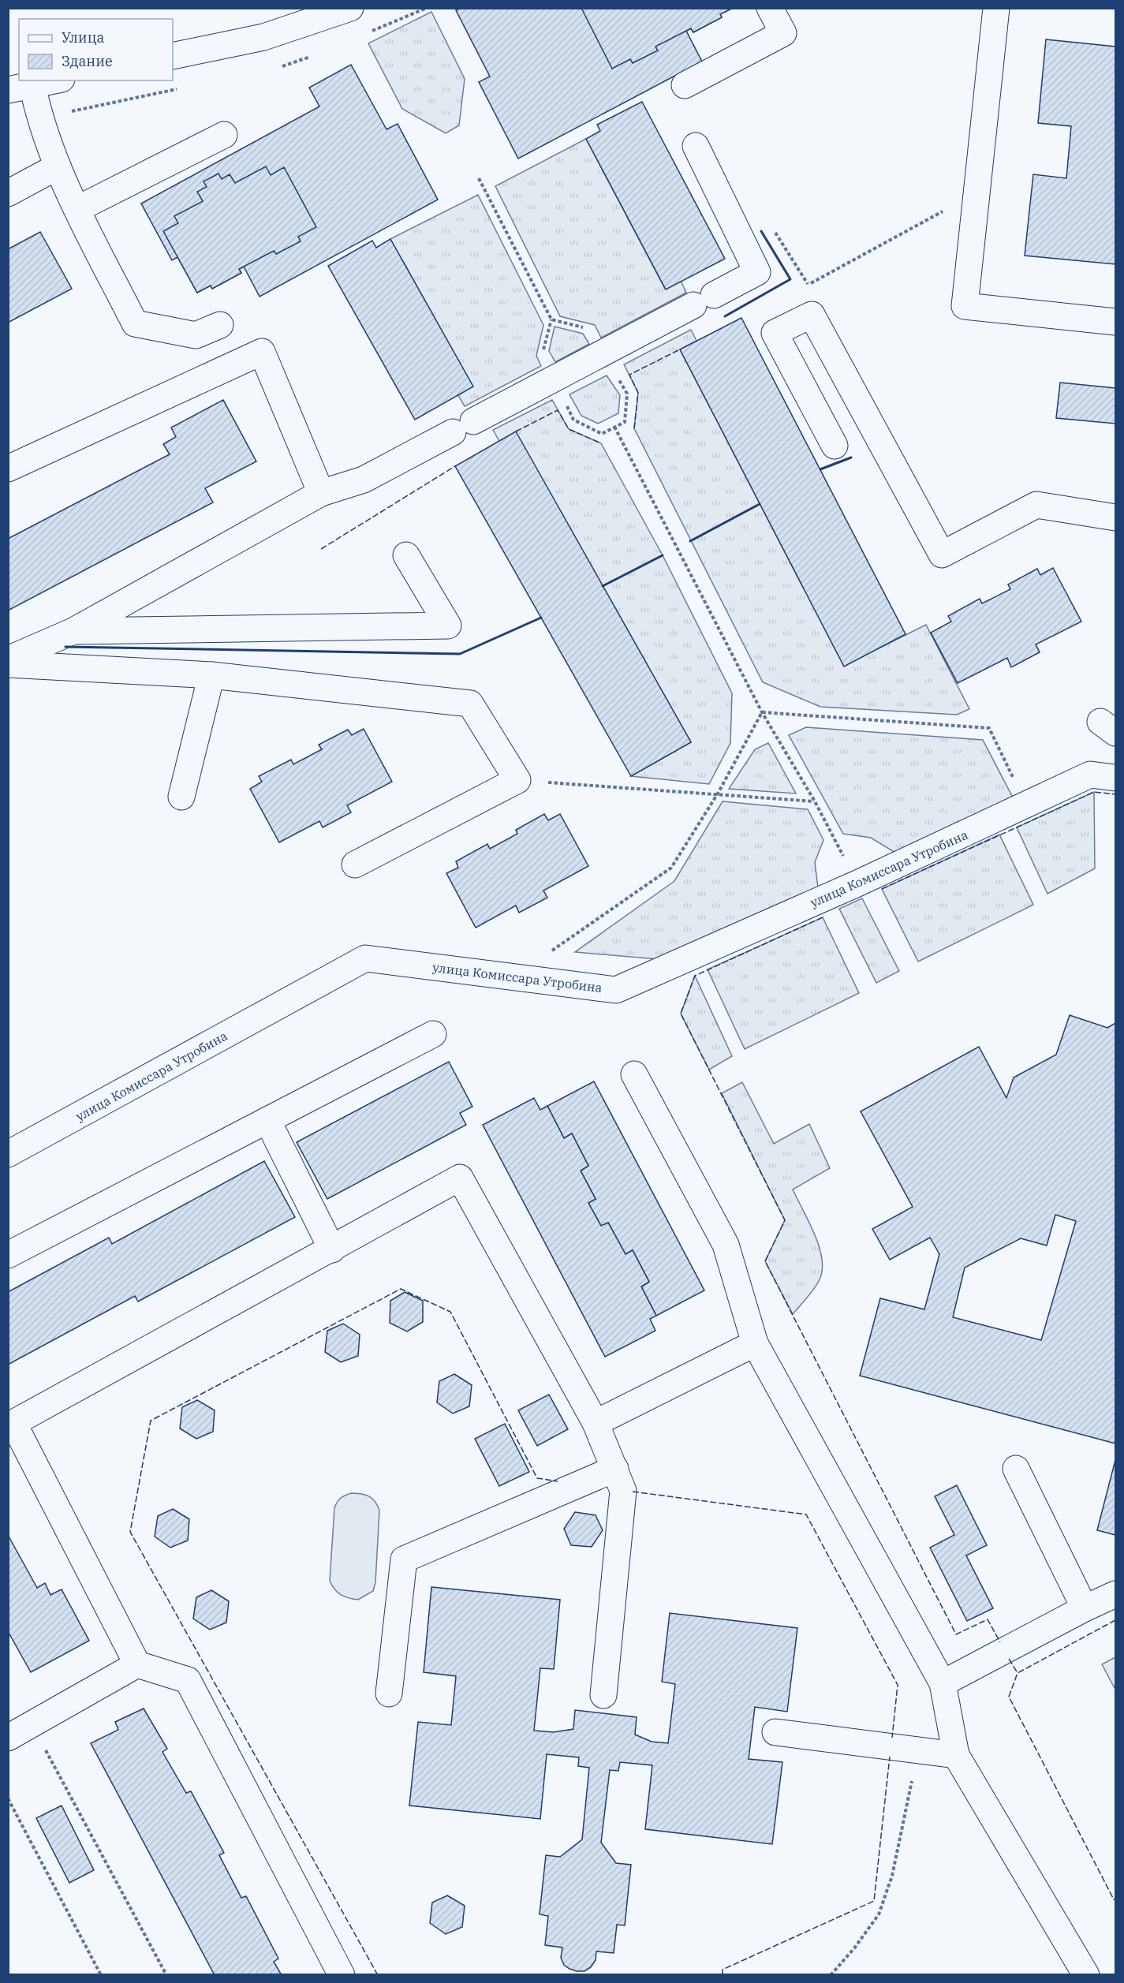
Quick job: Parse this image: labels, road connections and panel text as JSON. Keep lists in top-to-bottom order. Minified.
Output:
{"streets":{"street":["улица Комиссара Утробина"]},"legend":["Улица","Здание"]}
